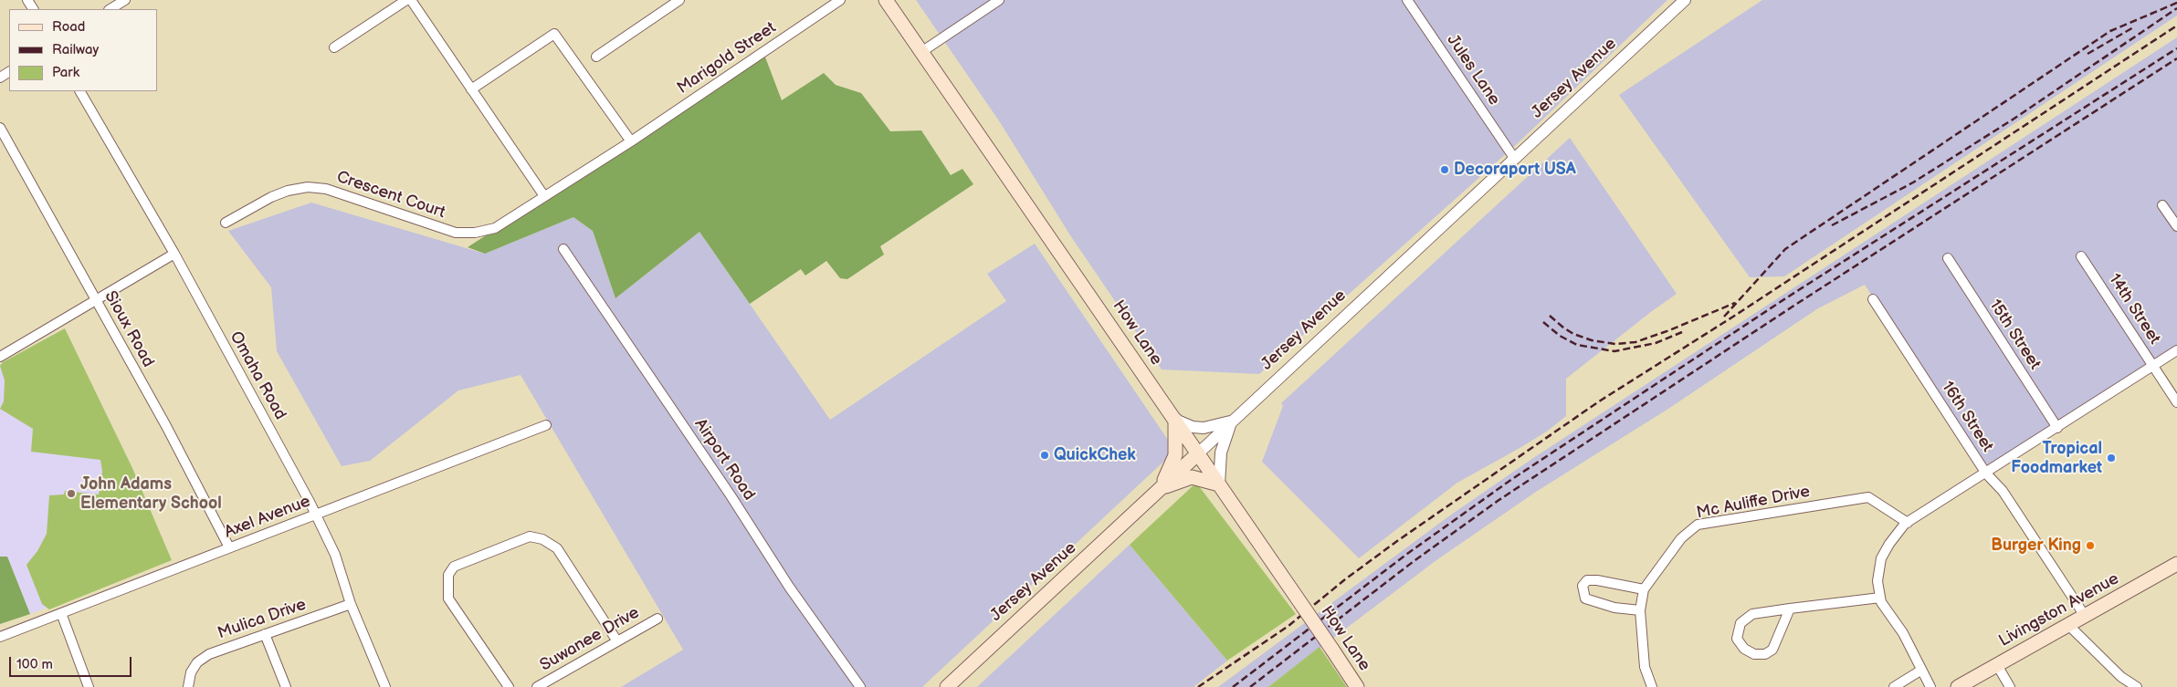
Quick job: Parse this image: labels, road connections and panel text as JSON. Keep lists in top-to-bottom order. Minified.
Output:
{"streets":{"main road":["Jersey Avenue","How Lane","Livingston Avenue"],"street":["Marigold Street","Jules Lane","Crescent Court","14th Street","Sioux Road","15th Street","Omaha Road","16th Street","Airport Road","Mc Auliffe Drive","Axel Avenue","Mulica Drive","Suwanee Drive"]},"crossings":[["Marigold Street","Crescent Court"],["Jules Lane","Jersey Avenue"],["Jersey Avenue","How Lane"],["Sioux Road","Axel Avenue"],["Omaha Road","Axel Avenue"],["Omaha Road","Mulica Drive"],["16th Street","Livingston Avenue"]],"places":["Decoraport USA","QuickChek","Tropical Foodmarket","John Adams Elementary School","Burger King"],"legend":["Road","Railway","Park"],"scale_bar":"100 m"}
